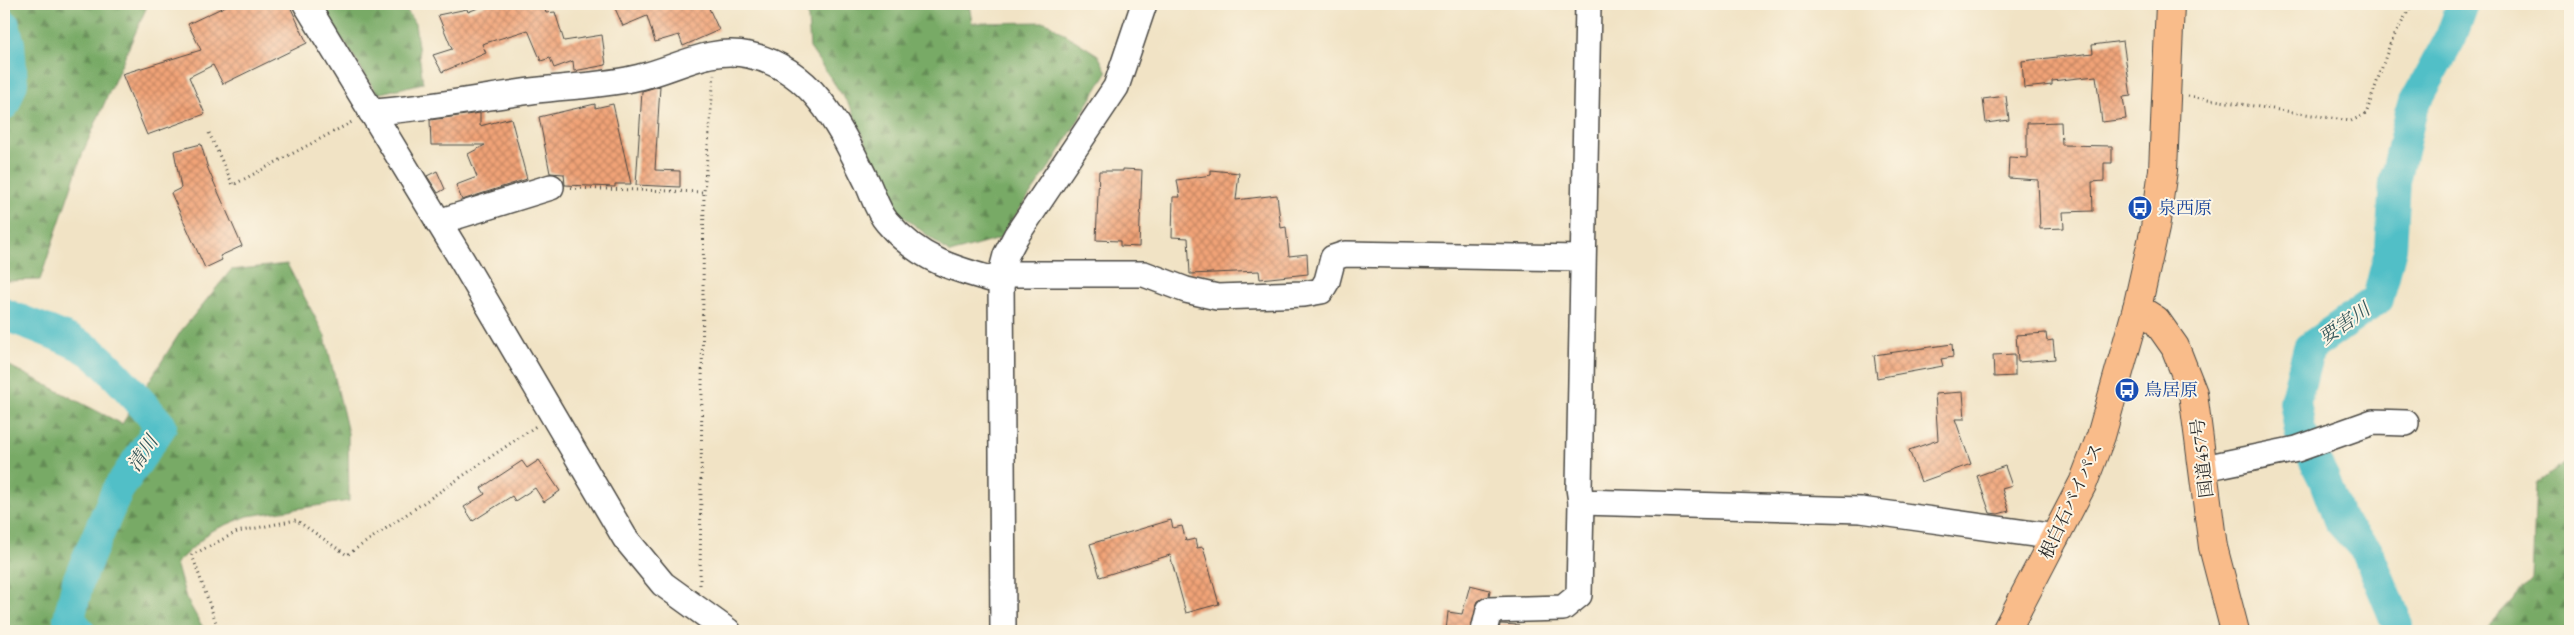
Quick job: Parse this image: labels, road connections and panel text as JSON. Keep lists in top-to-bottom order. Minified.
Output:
{"streets":{"highway":["国道457号","根白石バイパス"]},"crossings":[["国道457号","根白石バイパス"]],"water":["要害川","清川"],"places":{"bus stop":["泉西原","鳥居原"]}}
